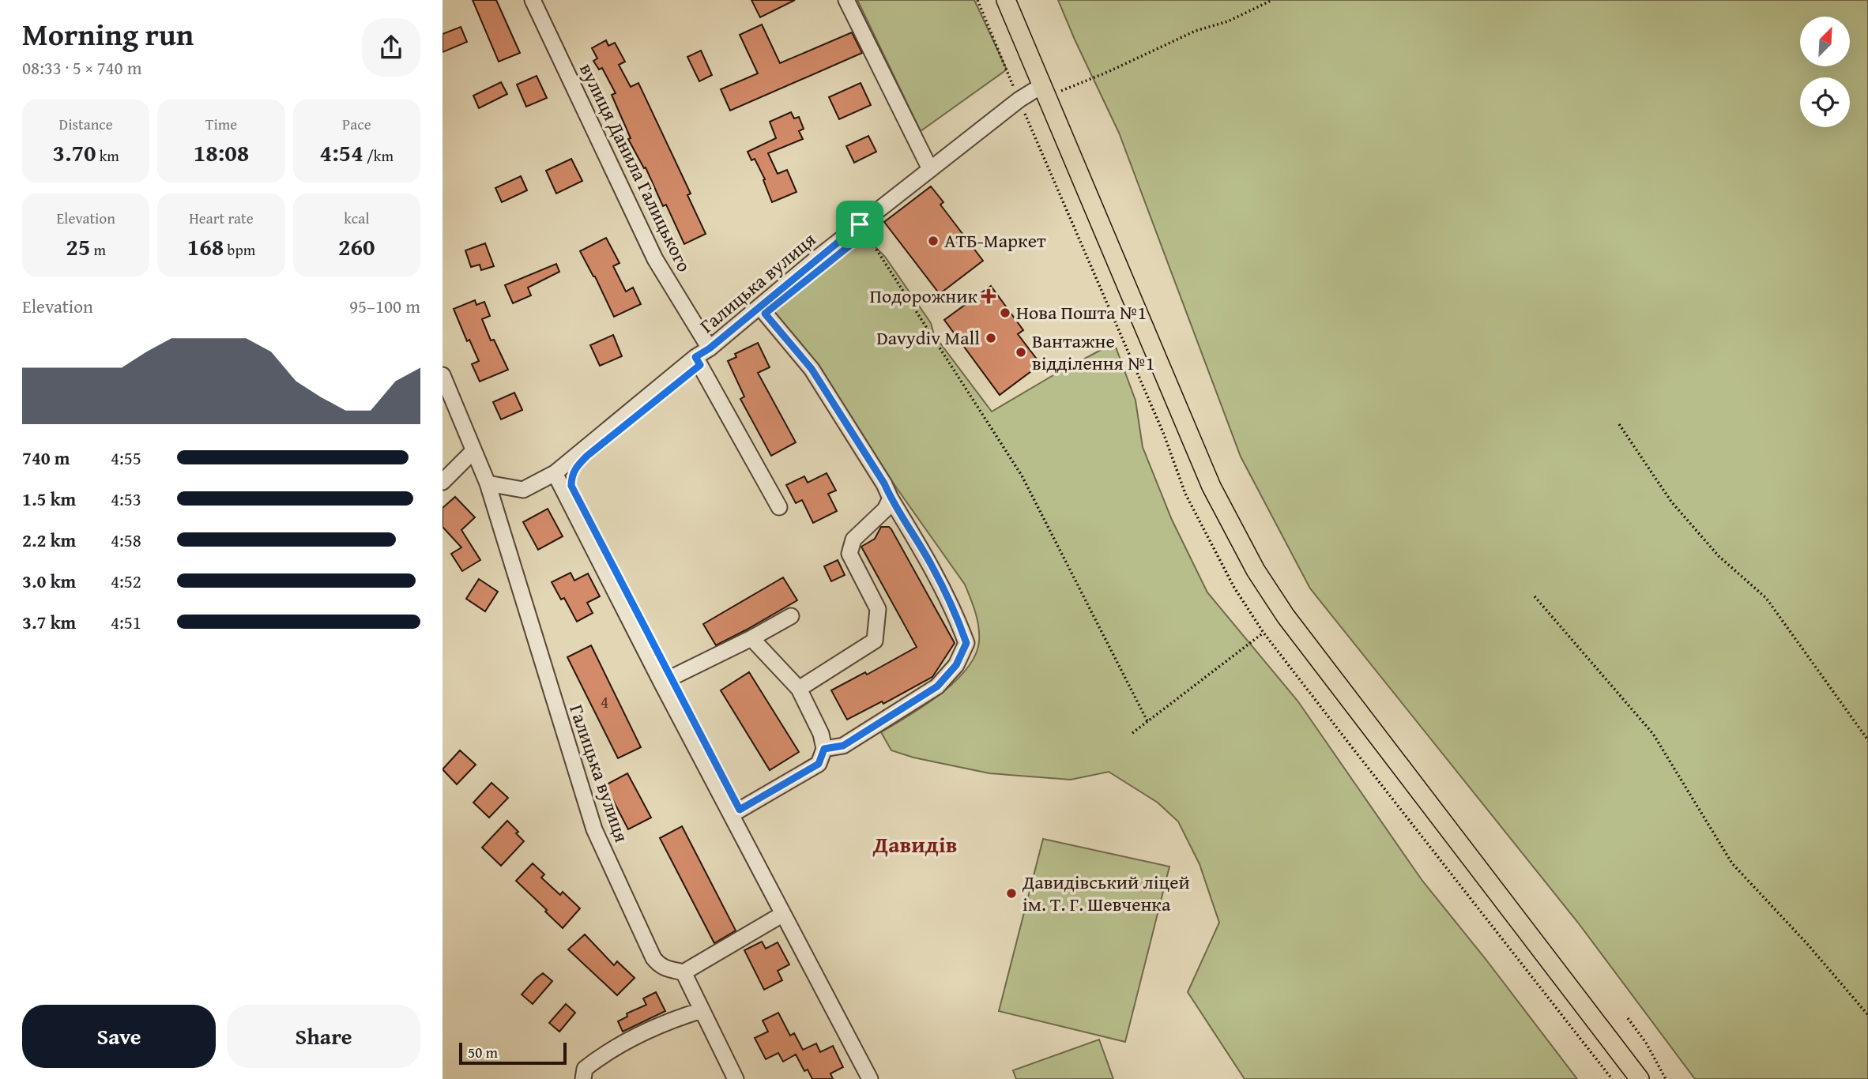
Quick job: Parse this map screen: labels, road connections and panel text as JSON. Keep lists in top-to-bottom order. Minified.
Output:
{"streets":{"street":["вулиця Данила Галицького","Галицька вулиця"]},"crossings":[["вулиця Данила Галицького","Галицька вулиця"]],"districts":["Давидів"],"places":{"other":["АТБ-Маркет","Нова Пошта №1","Davydiv Mall","Вантажне відділення №1","Давидівський ліцей ім. Т. Г. Шевченка"],"health":["Подорожник"]},"house_numbers":["4"],"scale_bar":"50 m","north":"top right","page":{"heading":["Morning run","08:33 · 5 × 740 m"],"stats":[["Distance","3.70 km"],["Time","18:08"],["Pace","4:54 /km"],["Elevation","25 m"],["Heart rate","168 bpm"],["kcal","260"]],"chart":["Elevation","95–100 m"],"list":[{"name":"740 m","note":"4:55"},{"name":"1.5 km","note":"4:53"},{"name":"2.2 km","note":"4:58"},{"name":"3.0 km","note":"4:52"},{"name":"3.7 km","note":"4:51"}],"buttons":["Save","Share"],"scale":"50 m"}}
